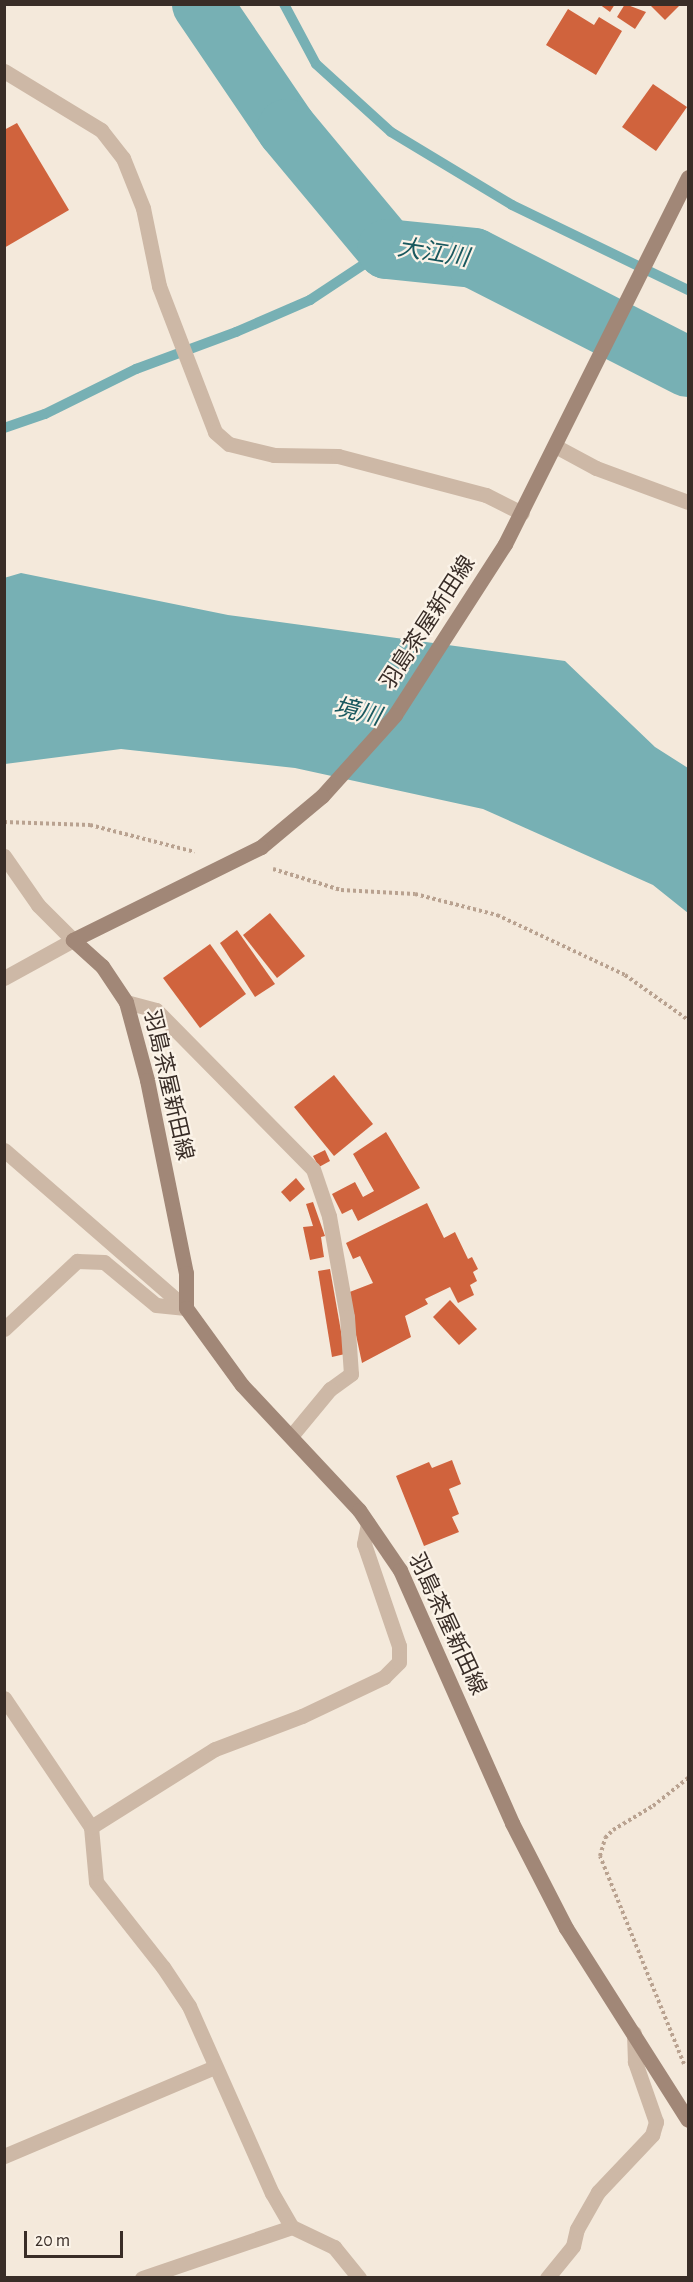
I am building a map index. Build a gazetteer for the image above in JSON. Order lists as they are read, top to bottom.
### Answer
{
  "streets": {
    "main road": ["羽島茶屋新田線"]
  },
  "water": ["大江川", "境川"],
  "scale_bar": "20 m"
}
